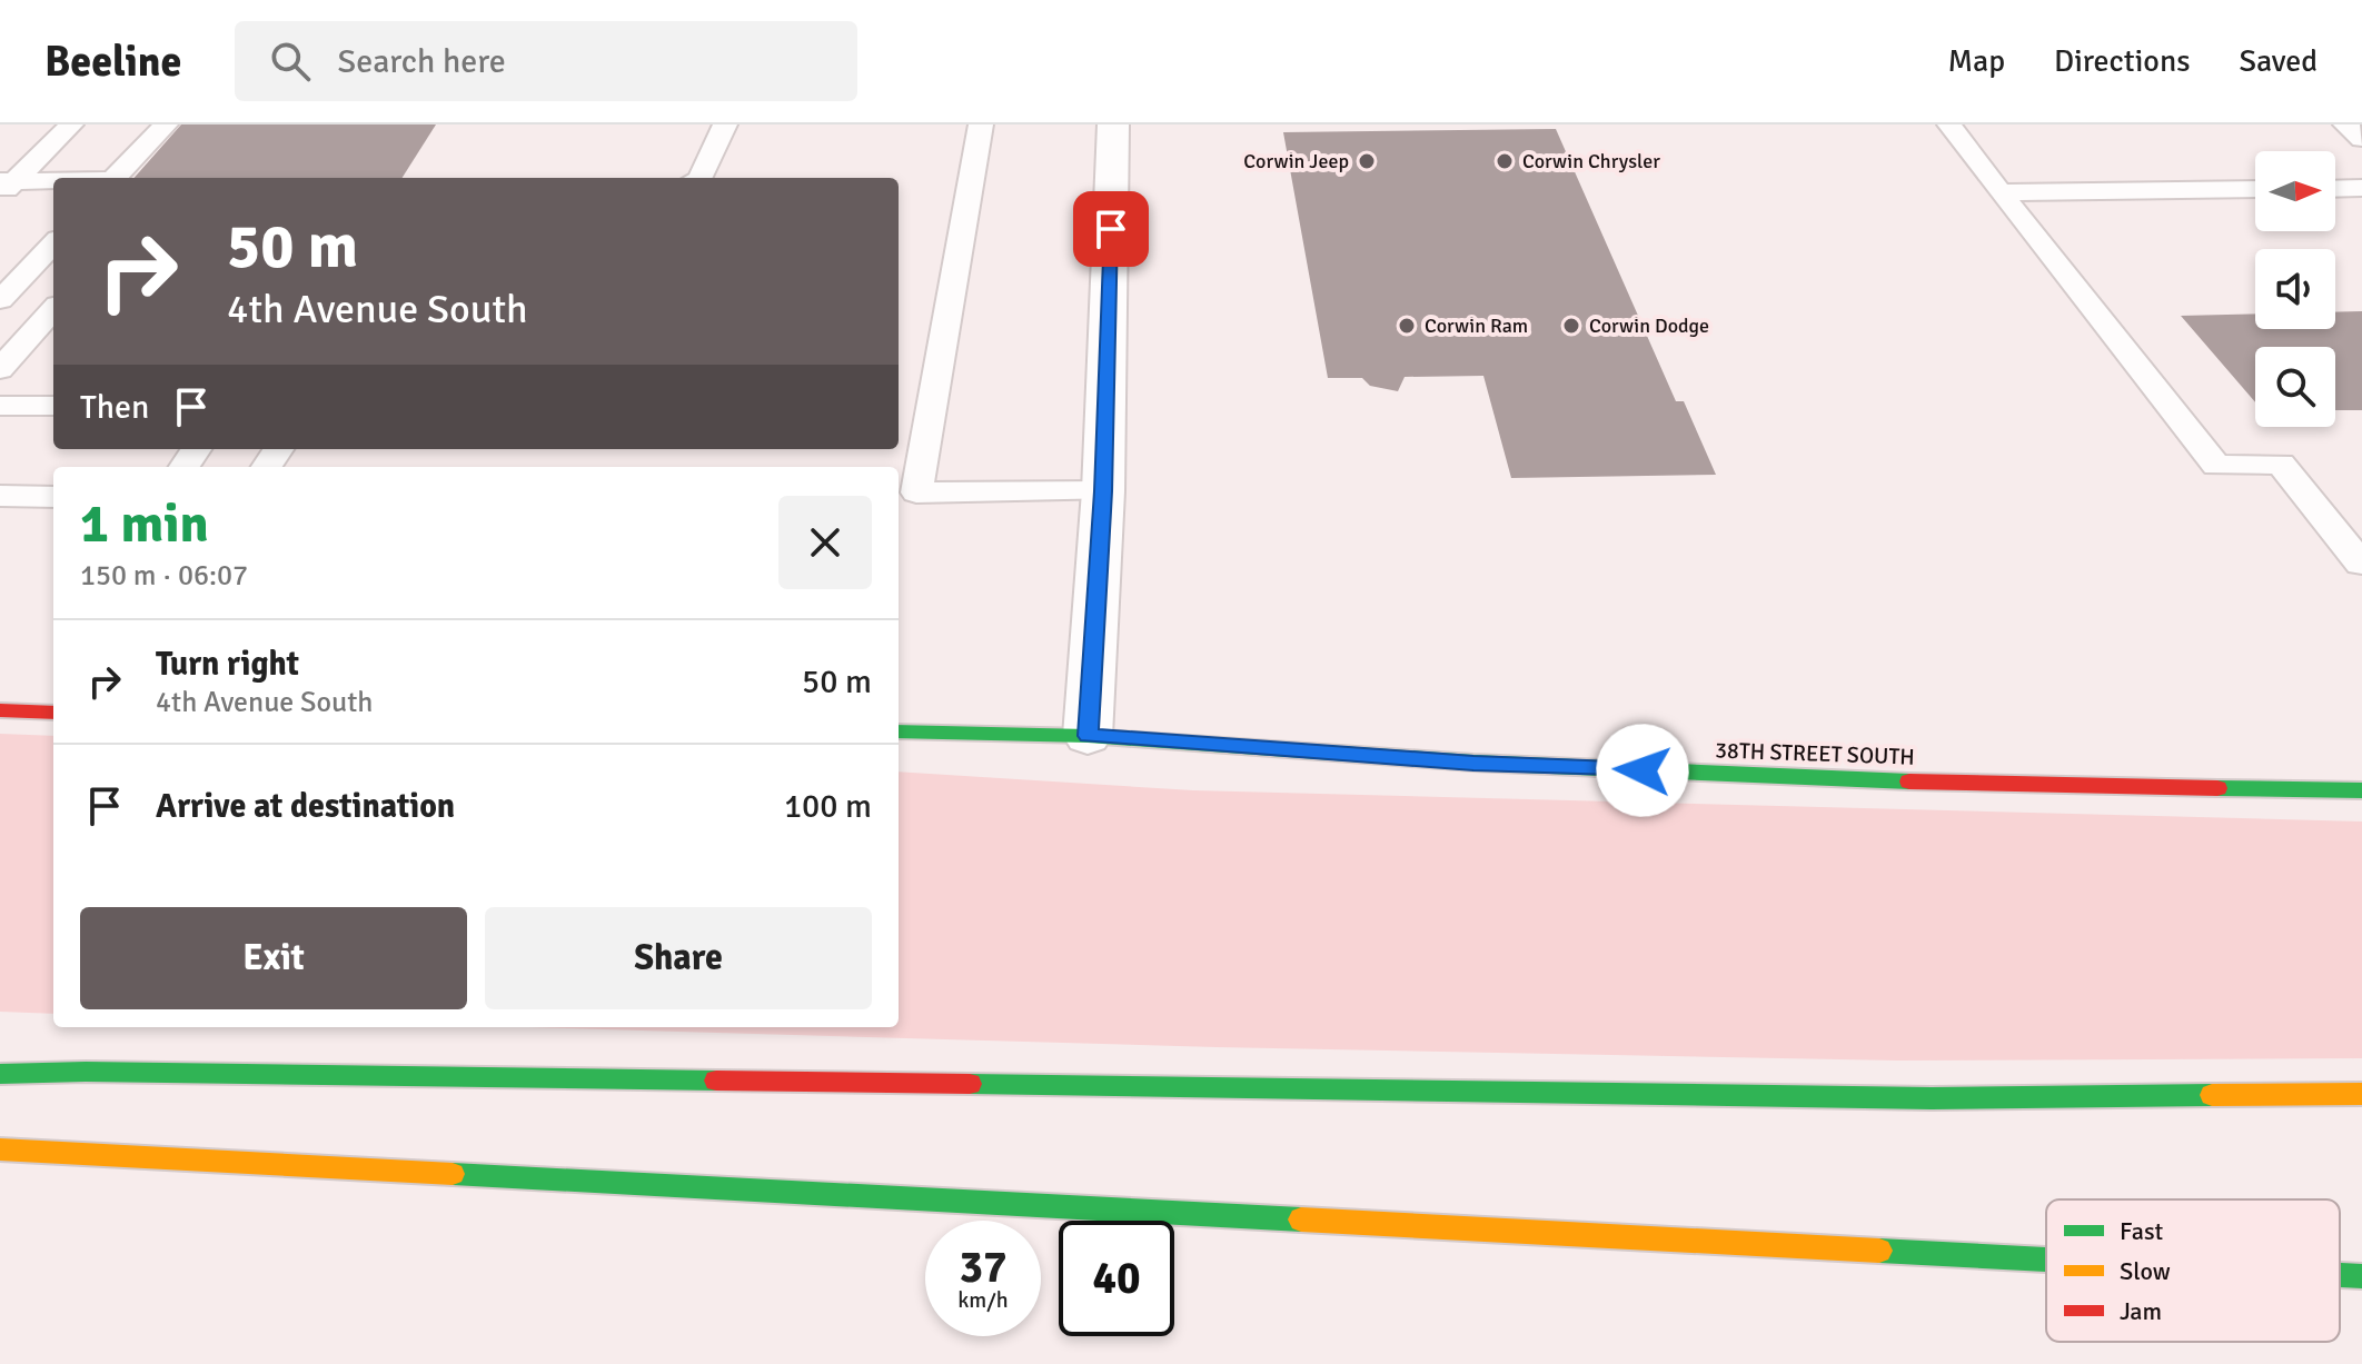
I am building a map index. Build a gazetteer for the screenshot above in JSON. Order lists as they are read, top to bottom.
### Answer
{
  "streets": {
    "main road": ["38TH STREET SOUTH"]
  },
  "places": [
    "Corwin Jeep",
    "Corwin Chrysler",
    "Corwin Ram",
    "Corwin Dodge"
  ],
  "legend": ["Fast", "Slow", "Jam"],
  "north": "right",
  "page": {
    "header": "Beeline",
    "search": "Search here",
    "nav": ["Map", "Directions", "Saved"],
    "turn": ["50 m", "4th Avenue South"],
    "then": "Then",
    "heading": ["1 min", "150 m · 06:07"],
    "list": [
      {
        "name": "Turn right",
        "note": "4th Avenue South",
        "value": "50 m"
      },
      {
        "name": "Arrive at destination",
        "value": "100 m"
      }
    ],
    "buttons": ["Exit", "Share"],
    "speed": "37 km/h",
    "limit": "40"
  }
}
